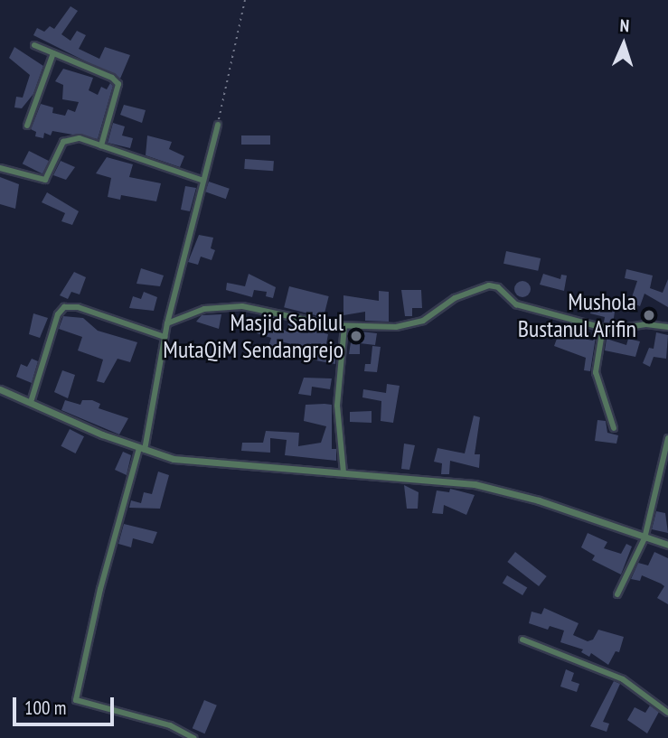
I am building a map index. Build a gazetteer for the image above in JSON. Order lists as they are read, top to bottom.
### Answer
{
  "places": ["Mushola Bustanul Arifin", "Masjid Sabilul MutaQiM Sendangrejo"],
  "scale_bar": "100 m",
  "north": "top"
}
